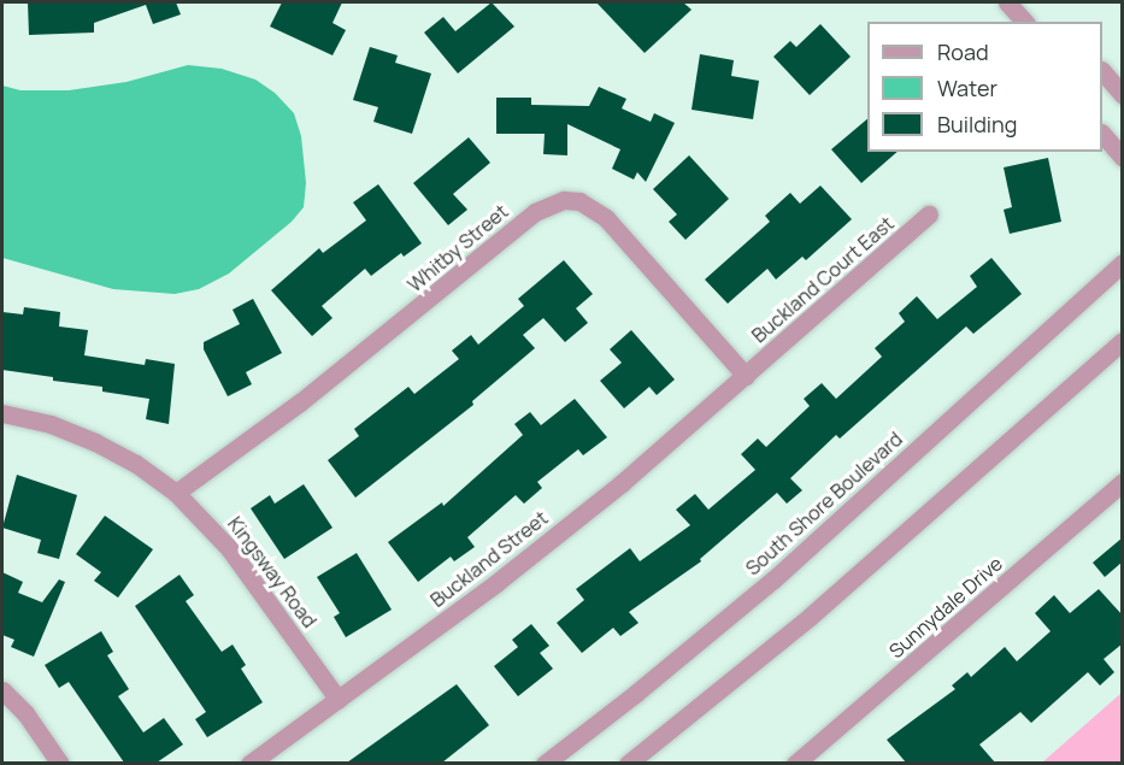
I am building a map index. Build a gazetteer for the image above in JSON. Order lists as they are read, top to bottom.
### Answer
{
  "streets": {
    "street": [
      "Whitby Street",
      "Buckland Court East",
      "South Shore Boulevard",
      "Buckland Street",
      "Kingsway Road",
      "Sunnydale Drive"
    ]
  },
  "crossings": [
    ["Whitby Street", "Buckland Court East"],
    ["Whitby Street", "Buckland Street"],
    ["Whitby Street", "Kingsway Road"],
    ["Buckland Court East", "Buckland Street"],
    ["Buckland Street", "Kingsway Road"]
  ],
  "legend": ["Road", "Water", "Building"]
}
